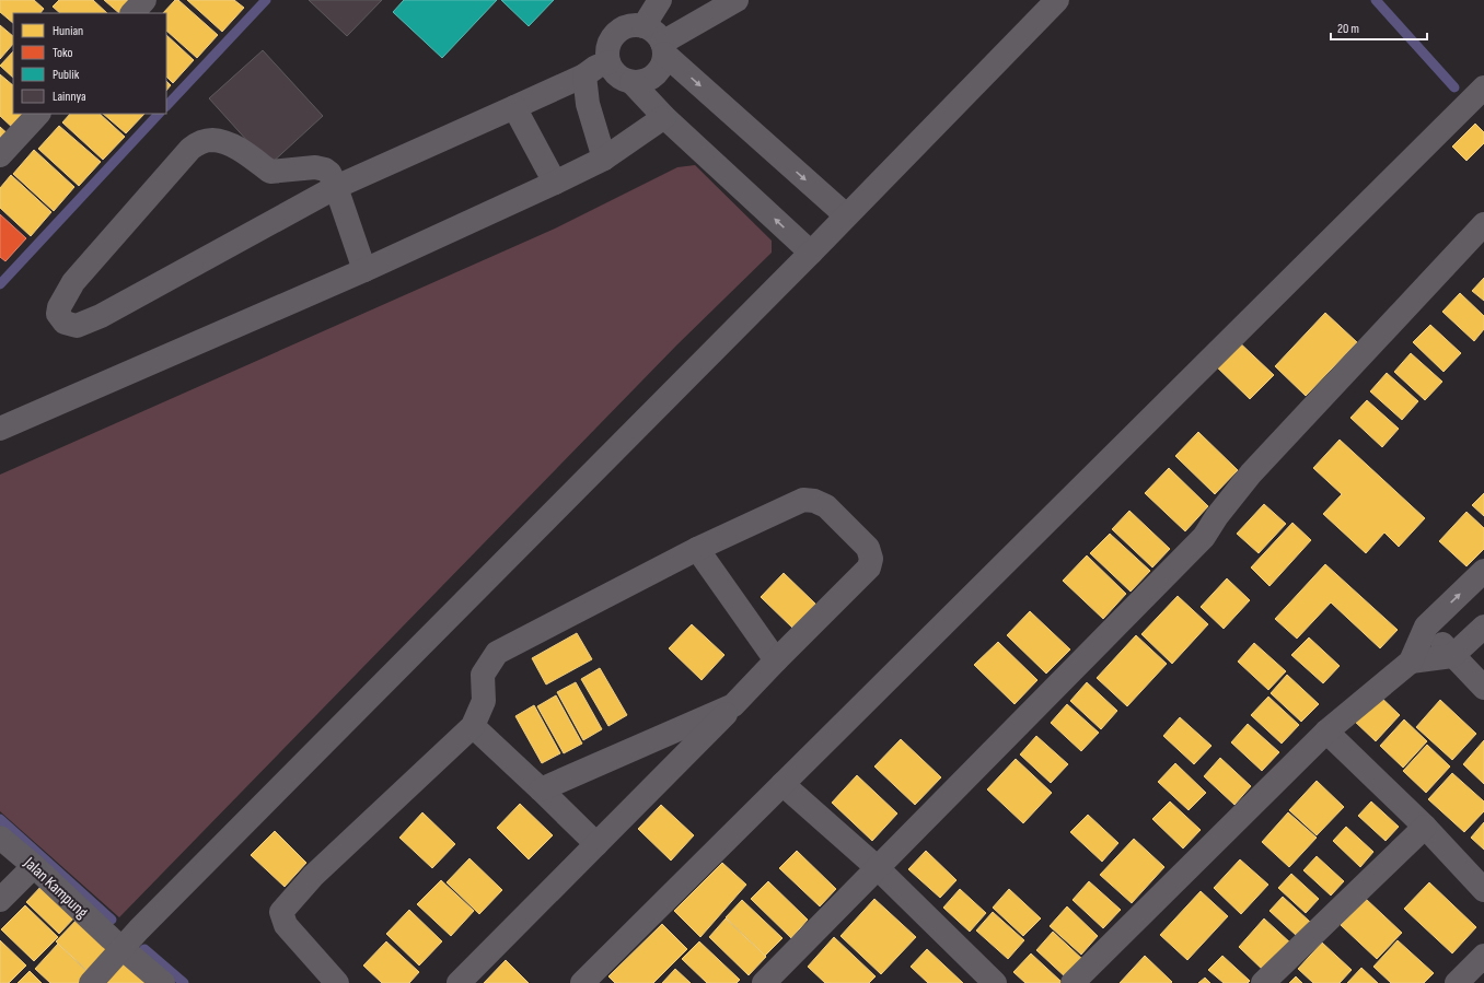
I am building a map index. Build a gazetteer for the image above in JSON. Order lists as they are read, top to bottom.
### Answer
{
  "streets": {
    "street": ["Jalan Kampung"]
  },
  "legend": [
    "Hunian",
    "Toko",
    "Publik",
    "Lainnya"
  ],
  "scale_bar": "20 m"
}
